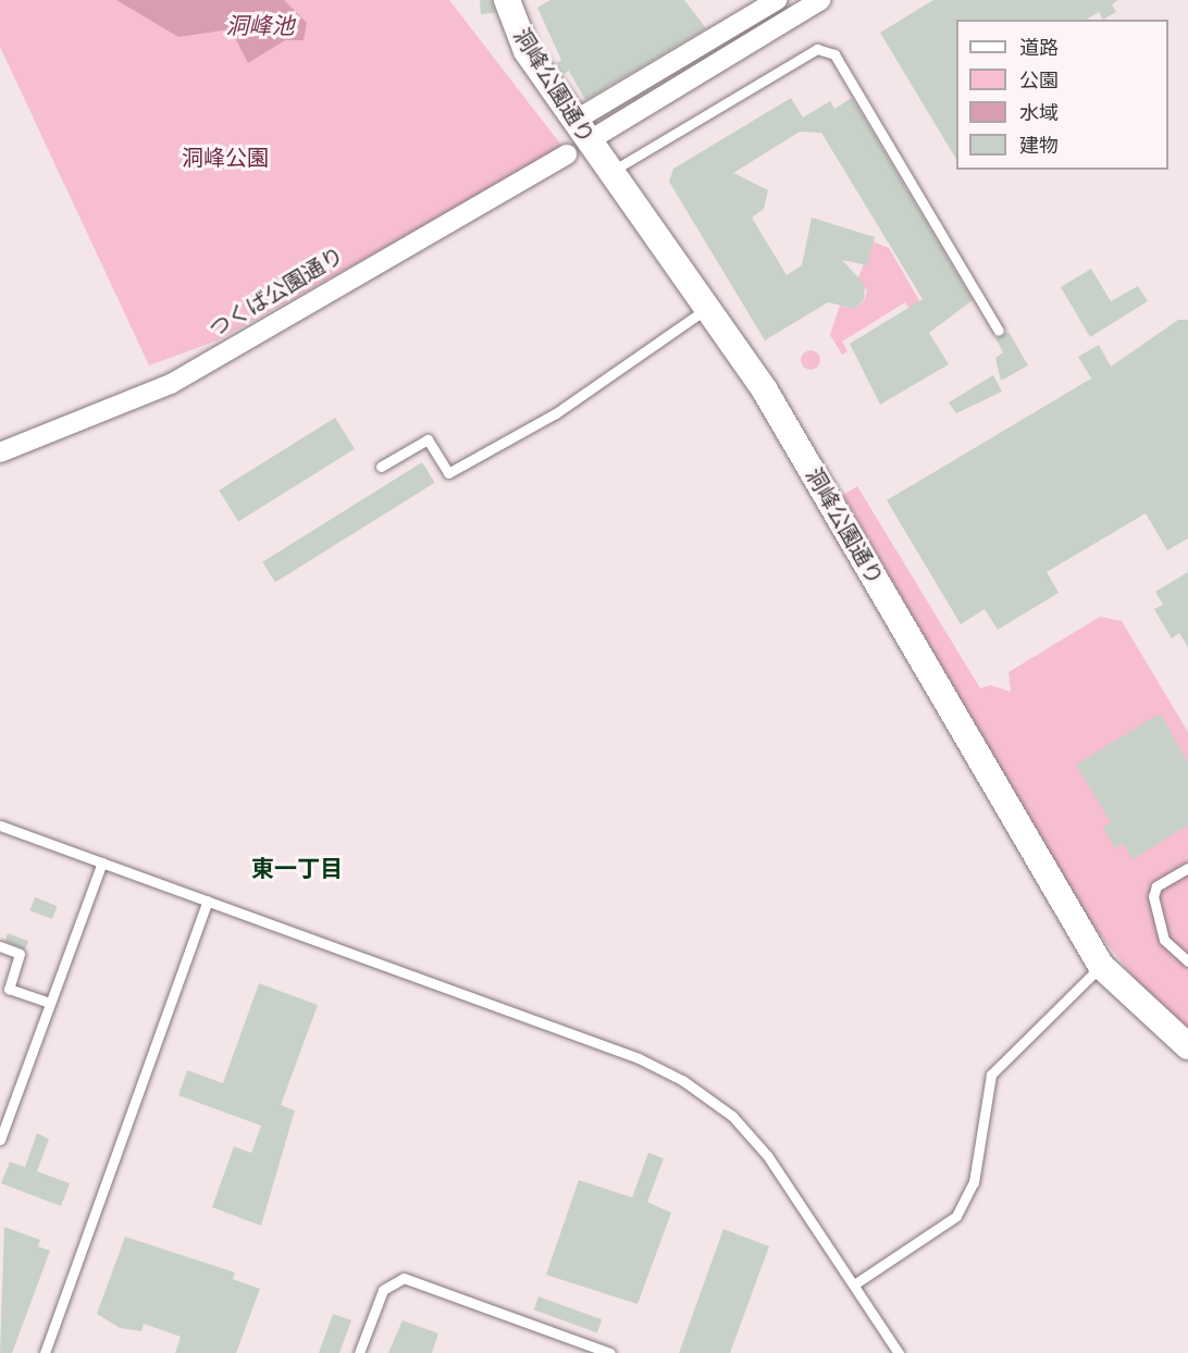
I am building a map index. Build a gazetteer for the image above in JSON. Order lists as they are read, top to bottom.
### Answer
{
  "streets": {
    "street": ["洞峰公園通り", "つくば公園通り"]
  },
  "districts": ["東一丁目"],
  "water": ["洞峰池"],
  "parks": ["洞峰公園"],
  "legend": [
    "道路",
    "公園",
    "水域",
    "建物"
  ]
}
